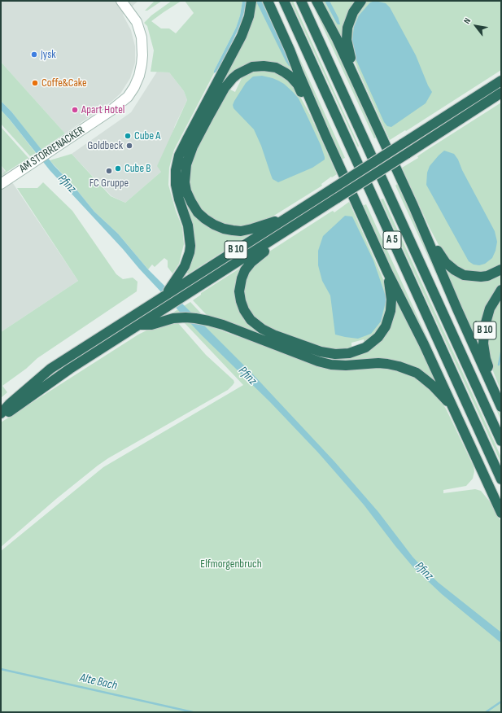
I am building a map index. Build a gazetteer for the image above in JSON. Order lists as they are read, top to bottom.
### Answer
{
  "streets": {
    "highway": ["A 5", "B 10"],
    "street": ["AM STORRENACKER"]
  },
  "water": ["Pfinz", "Alte Bach"],
  "parks": ["Elfmorgenbruch"],
  "places": [
    "Jysk",
    "Coffe&Cake",
    "Apart Hotel",
    "Cube A",
    "Goldbeck",
    "Cube B",
    "FC Gruppe"
  ],
  "north": "top left"
}
